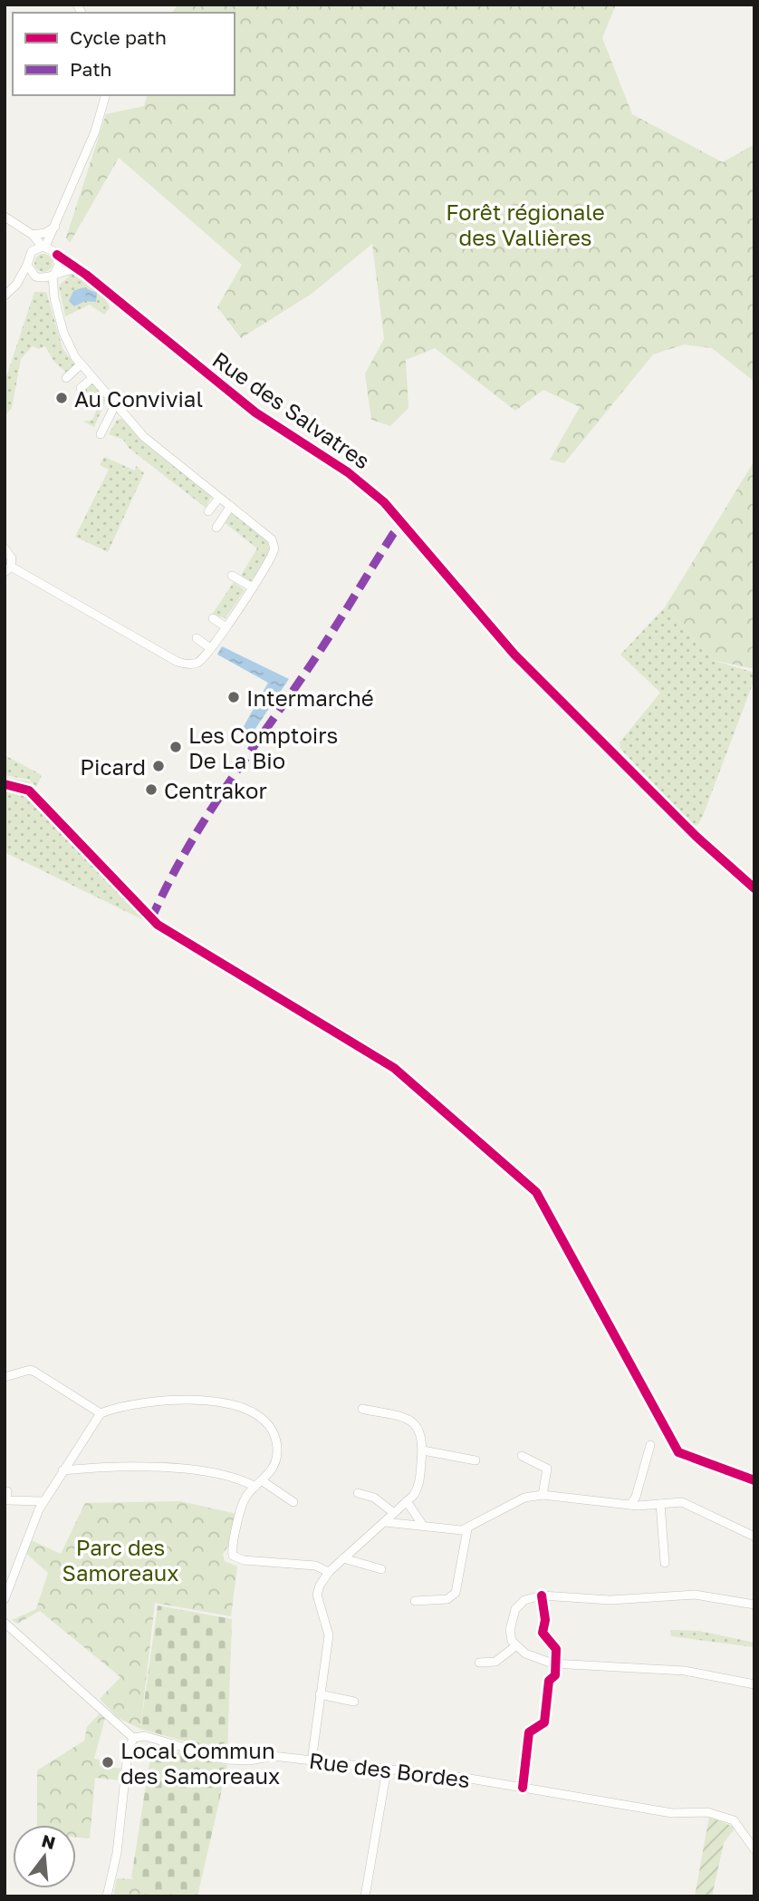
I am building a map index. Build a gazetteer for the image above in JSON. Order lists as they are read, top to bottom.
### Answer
{
  "streets": {
    "street": ["Rue des Salvatres", "Rue des Bordes"]
  },
  "parks": ["Forêt régionale des Vallières", "Parc des Samoreaux"],
  "places": [
    "Au Convivial",
    "Intermarché",
    "Les Comptoirs De La Bio",
    "Picard",
    "Centrakor",
    "Local Commun des Samoreaux"
  ],
  "legend": ["Cycle path", "Path"],
  "north": "top"
}
